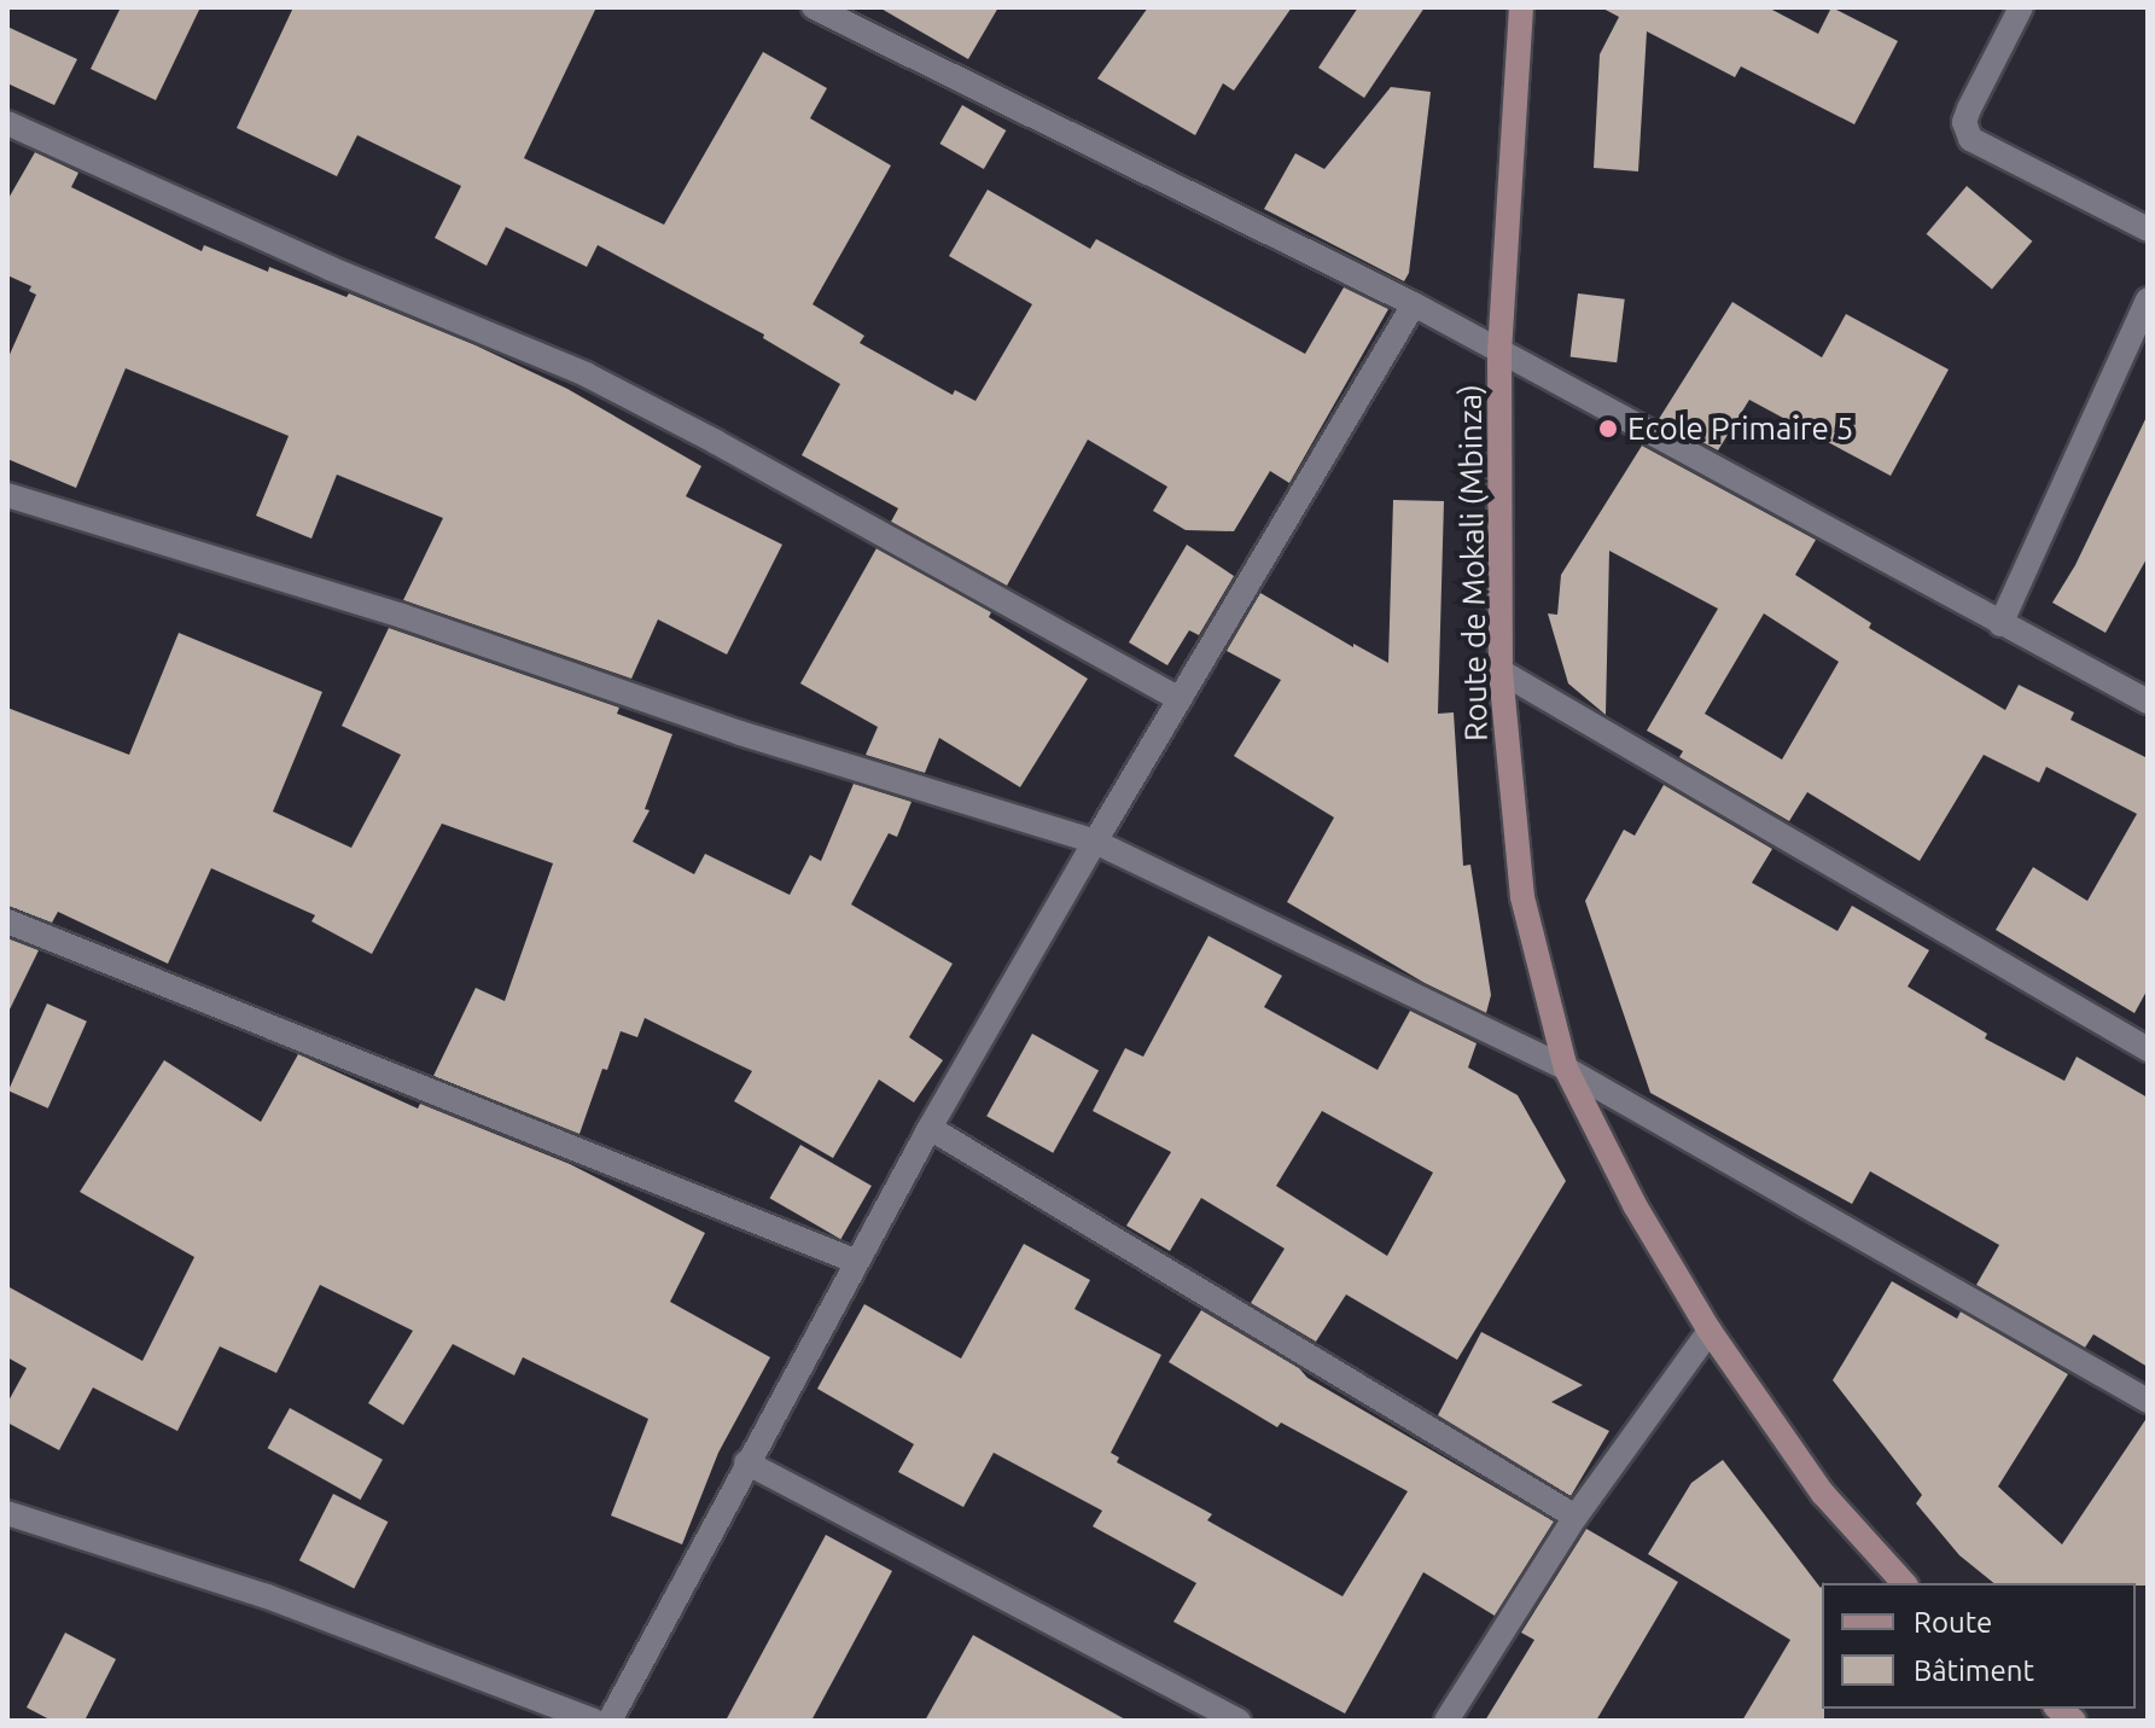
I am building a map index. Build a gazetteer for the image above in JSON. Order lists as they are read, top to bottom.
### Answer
{
  "streets": {
    "street": ["Route de Mokali (Mbinza)"]
  },
  "places": ["Ecole Primaire 5"],
  "legend": ["Route", "Bâtiment"]
}
